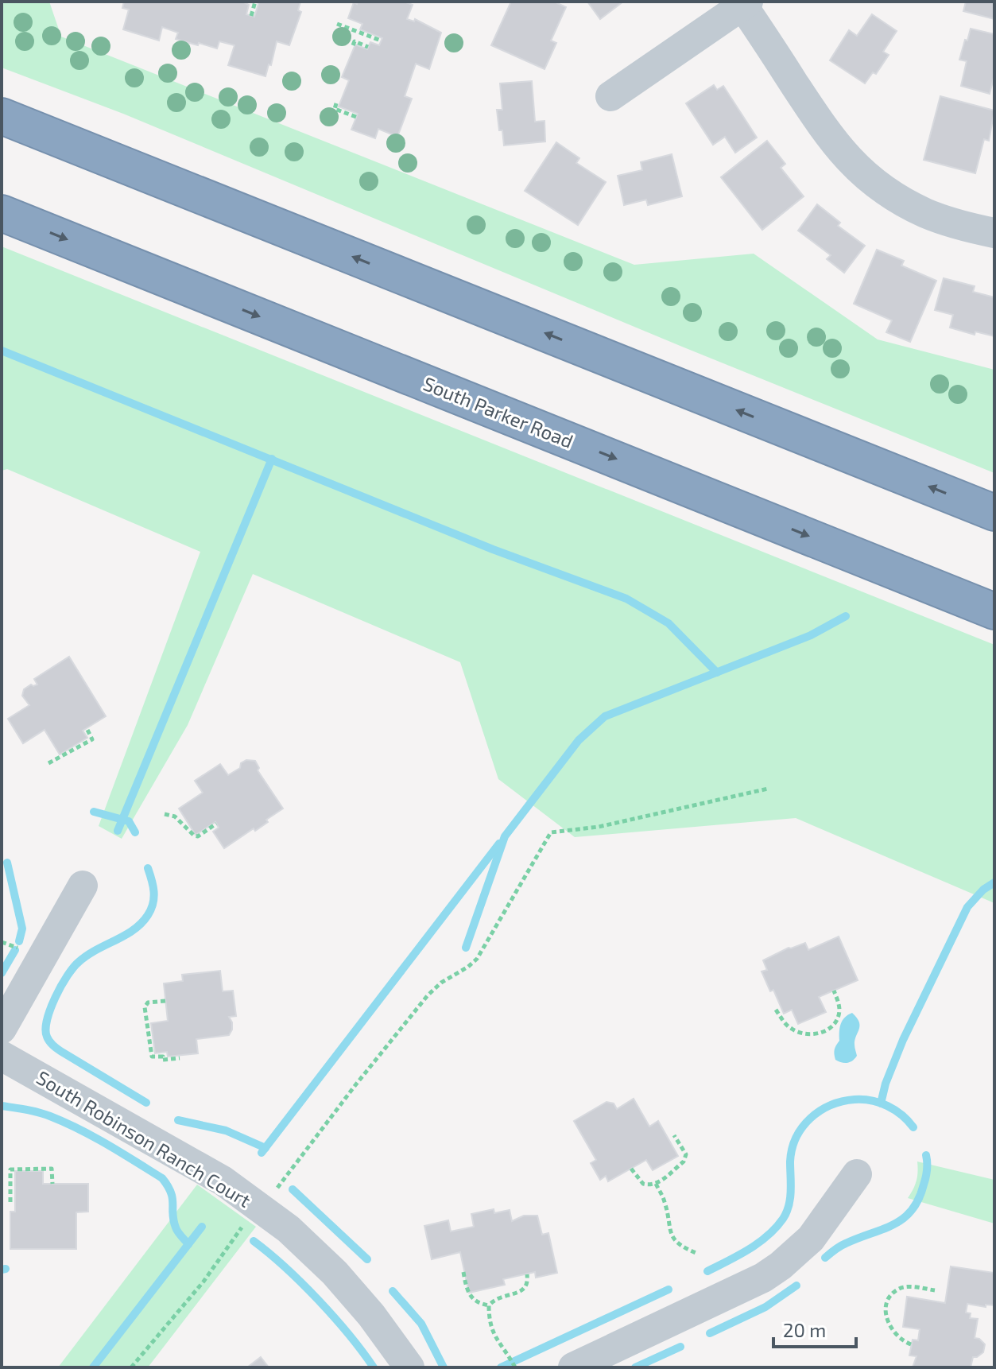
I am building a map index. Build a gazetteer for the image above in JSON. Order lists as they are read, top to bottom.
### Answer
{
  "streets": {
    "highway": ["South Parker Road"],
    "street": ["South Robinson Ranch Court"]
  },
  "scale_bar": "20 m"
}
